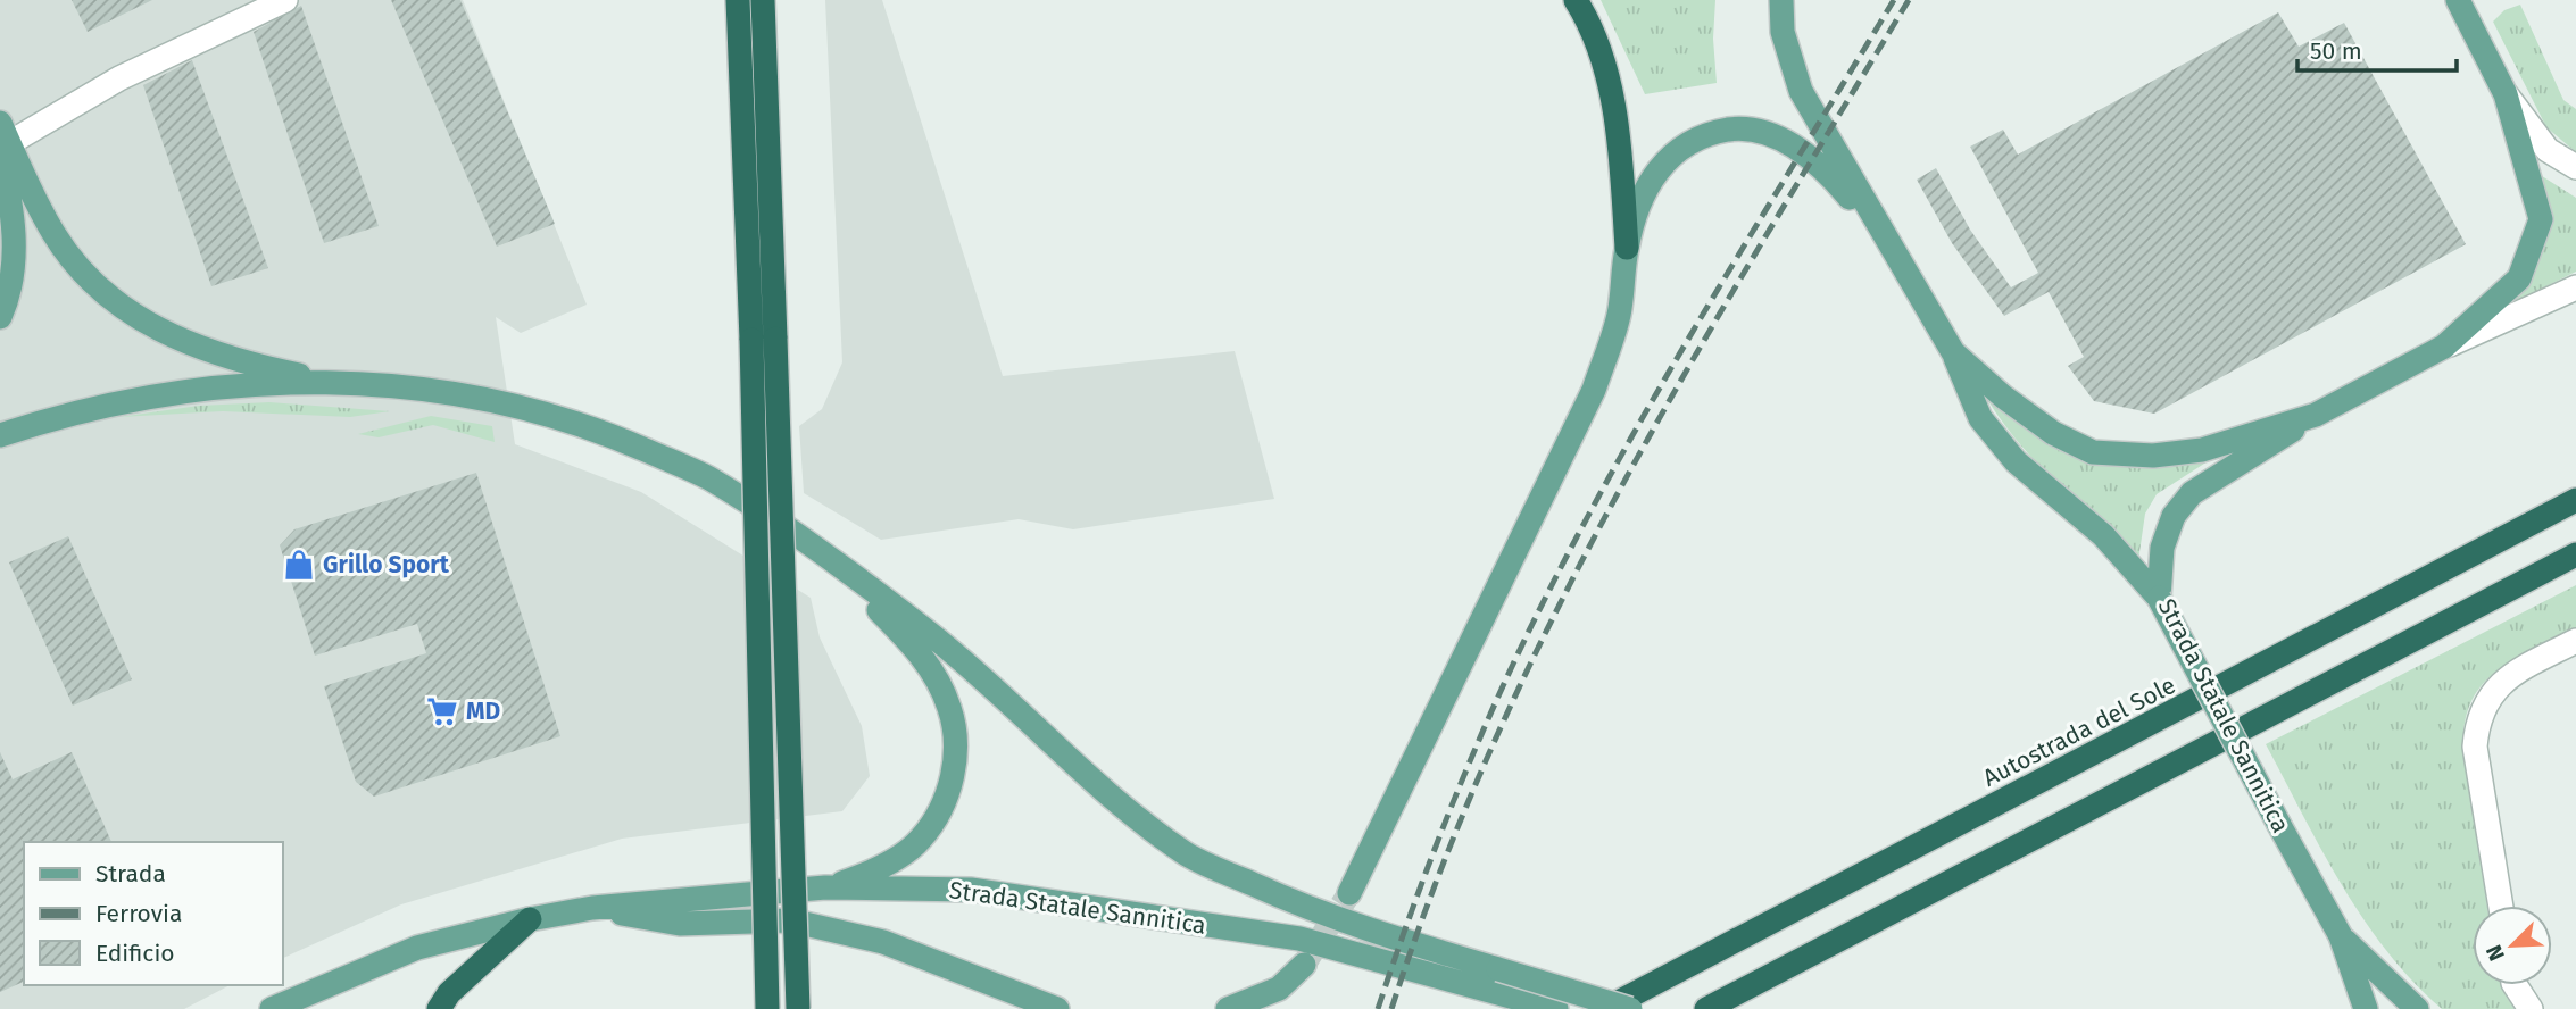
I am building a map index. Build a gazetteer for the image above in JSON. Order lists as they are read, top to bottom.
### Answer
{
  "streets": {
    "highway": ["Autostrada del Sole"],
    "main road": ["Strada Statale Sannitica"]
  },
  "places": {
    "shop": ["Grillo Sport"],
    "supermarket": ["MD"]
  },
  "legend": ["Strada", "Ferrovia", "Edificio"],
  "scale_bar": "50 m",
  "north": "bottom left"
}
